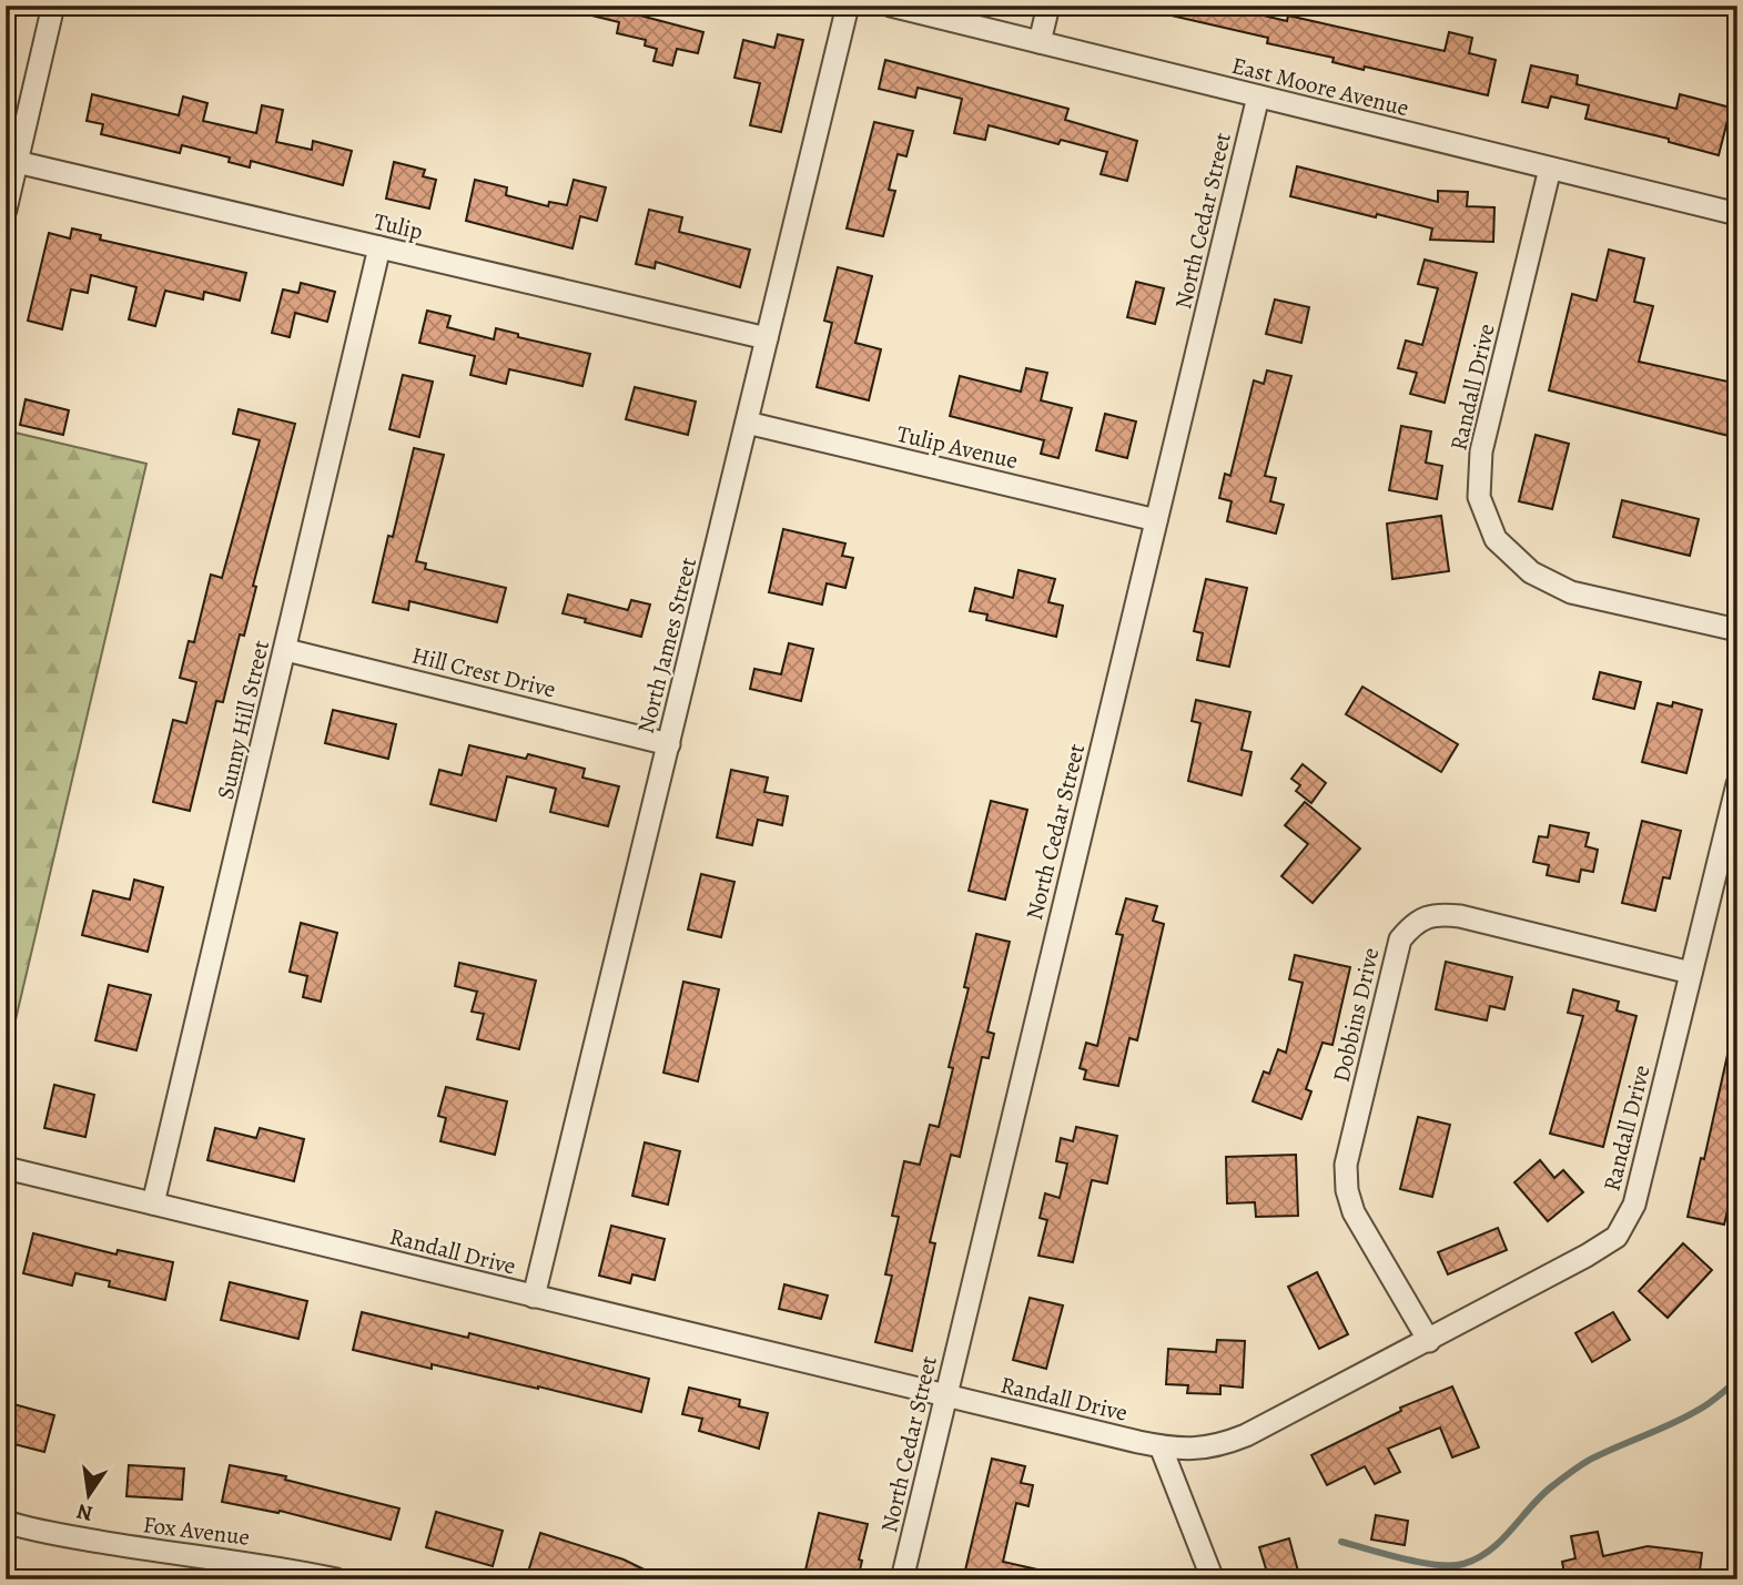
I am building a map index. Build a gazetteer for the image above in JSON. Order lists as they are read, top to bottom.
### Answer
{
  "streets": {
    "street": [
      "East Moore Avenue",
      "North Cedar Street",
      "Tulip",
      "Randall Drive",
      "Tulip Avenue",
      "North James Street",
      "Hill Crest Drive",
      "Sunny Hill Street",
      "Dobbins Drive",
      "Fox Avenue"
    ]
  },
  "crossings": [
    ["East Moore Avenue", "North Cedar Street"],
    ["East Moore Avenue", "Randall Drive"],
    ["North Cedar Street", "Randall Drive"],
    ["North Cedar Street", "Tulip Avenue"],
    ["Tulip", "North James Street"],
    ["Tulip", "Sunny Hill Street"],
    ["Randall Drive", "North James Street"],
    ["Randall Drive", "Sunny Hill Street"],
    ["Randall Drive", "Dobbins Drive"],
    ["Tulip Avenue", "North James Street"],
    ["North James Street", "Hill Crest Drive"],
    ["Hill Crest Drive", "Sunny Hill Street"]
  ],
  "north": "bottom"
}
